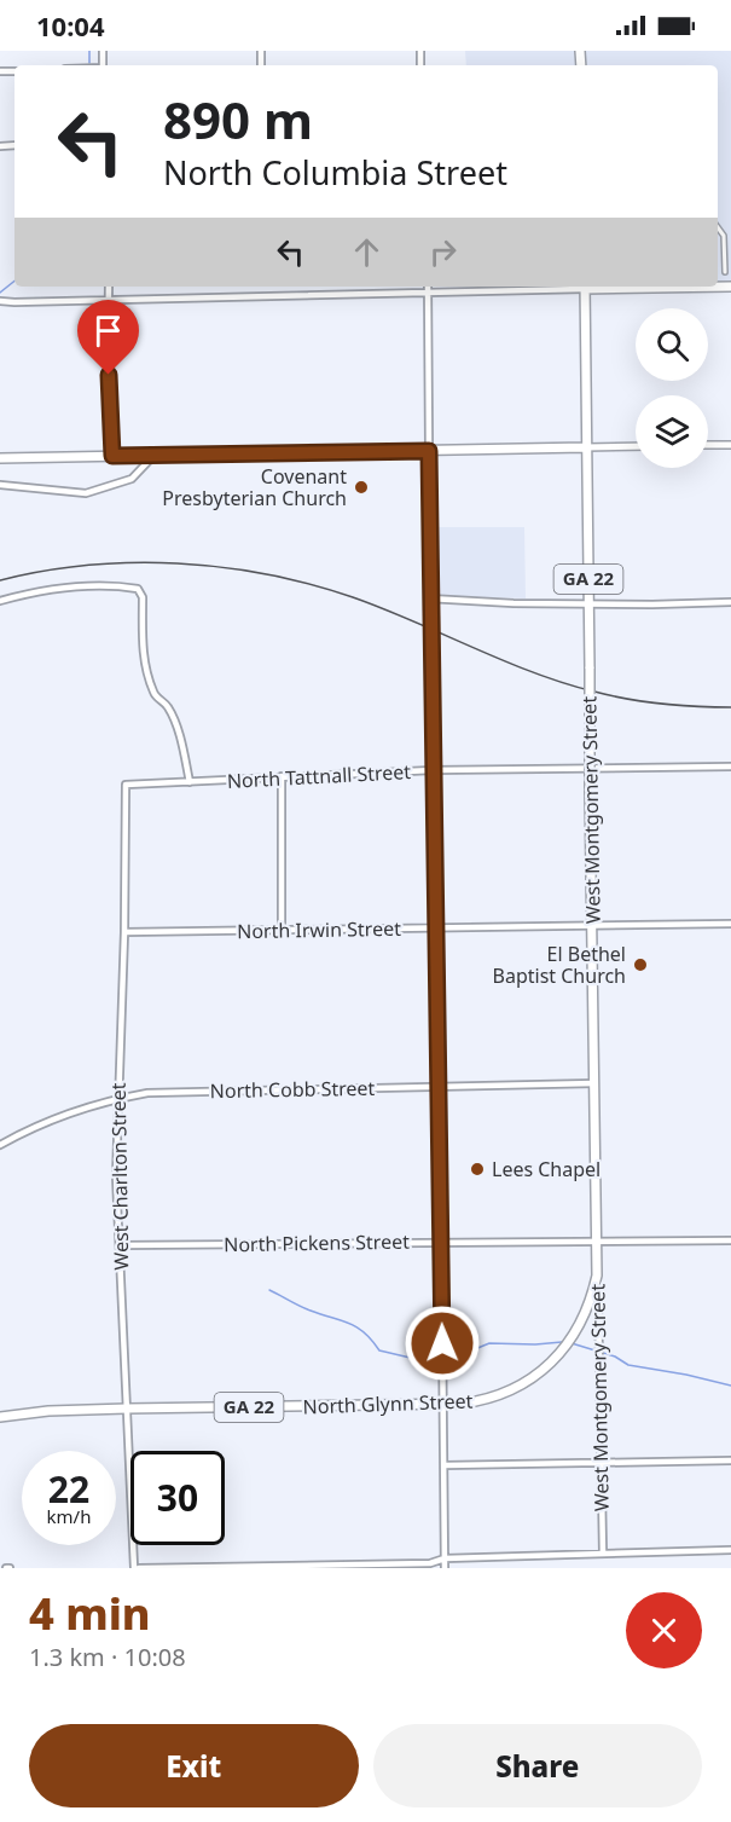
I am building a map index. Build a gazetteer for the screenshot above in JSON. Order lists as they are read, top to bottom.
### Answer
{
  "streets": {
    "main road": ["GA 22", "West Montgomery Street", "North Glynn Street"],
    "street": [
      "North Tattnall Street",
      "North Irwin Street",
      "North Cobb Street",
      "West Charlton Street",
      "North Pickens Street"
    ]
  },
  "crossings": [
    ["North Tattnall Street", "West Charlton Street"],
    ["West Montgomery Street", "North Irwin Street"],
    ["West Montgomery Street", "North Cobb Street"],
    ["West Montgomery Street", "North Pickens Street"],
    ["West Montgomery Street", "North Glynn Street"],
    ["North Irwin Street", "West Charlton Street"],
    ["North Cobb Street", "West Charlton Street"],
    ["West Charlton Street", "North Pickens Street"],
    ["West Charlton Street", "North Glynn Street"]
  ],
  "places": ["Covenant Presbyterian Church", "El Bethel Baptist Church", "Lees Chapel"],
  "page": {
    "status": "10:04",
    "turn": ["890 m", "North Columbia Street"],
    "speed": "22 km/h",
    "limit": "30",
    "heading": ["4 min", "1.3 km · 10:08"],
    "buttons": ["Exit", "Share"]
  }
}
